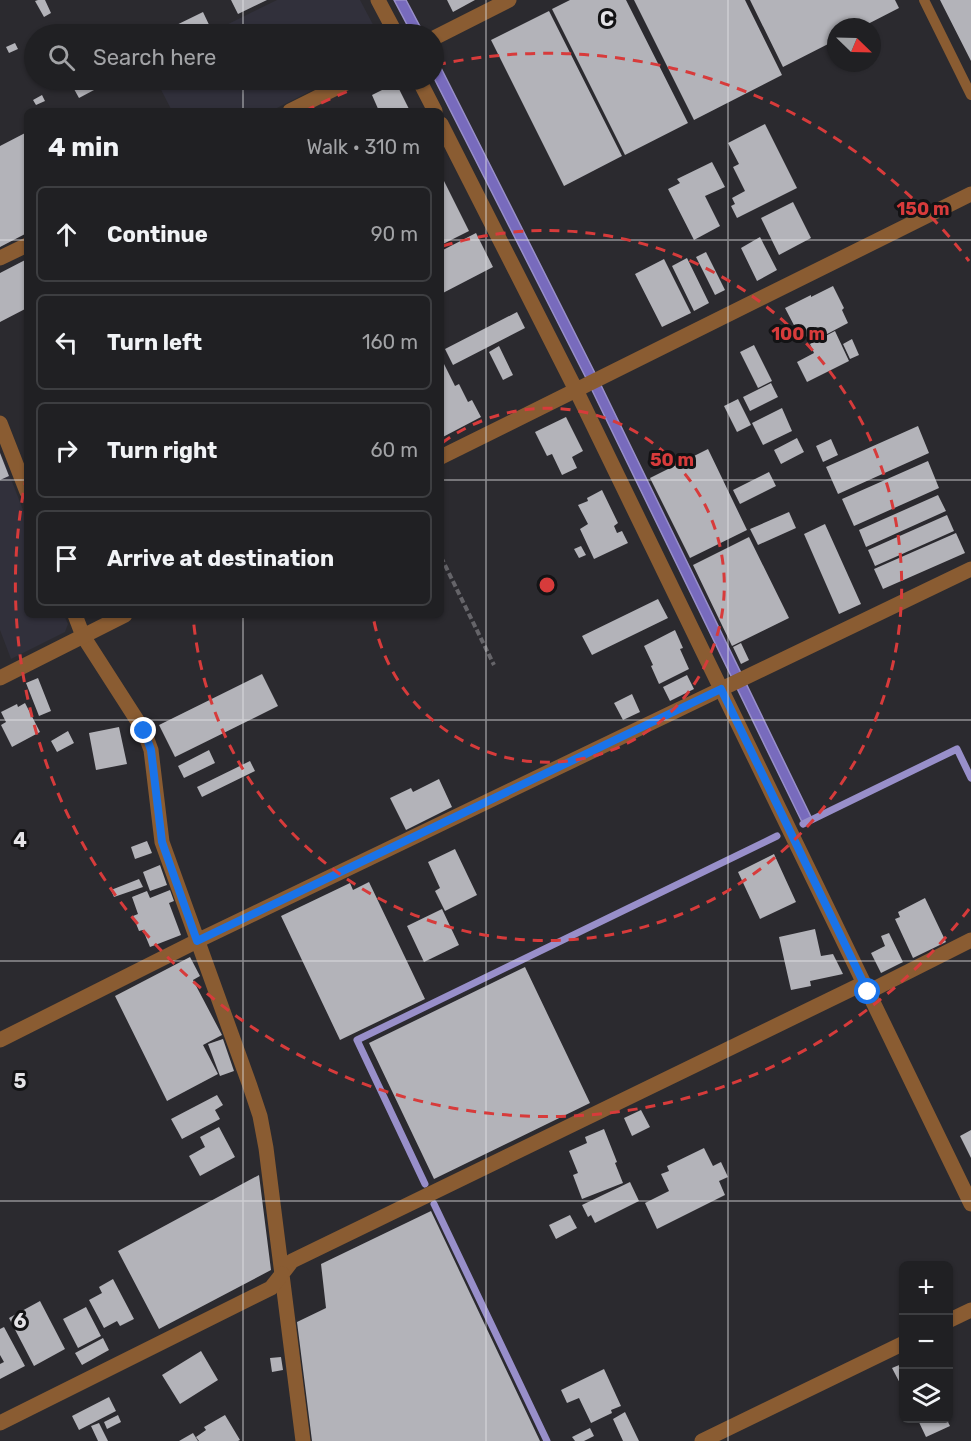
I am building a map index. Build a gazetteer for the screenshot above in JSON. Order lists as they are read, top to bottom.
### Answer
{
  "north": "bottom right",
  "page": {
    "search": "Search here",
    "heading": ["4 min", "Walk · 310 m"],
    "list": [
      ["Continue", "90 m"],
      ["Turn left", "160 m"],
      ["Turn right", "60 m"],
      "Arrive at destination"
    ],
    "map_buttons": ["+", "−"]
  },
  "grid": {
    "columns": ["C"],
    "rows": ["4", "5", "6"]
  },
  "rings": ["150 m", "100 m", "50 m"]
}
